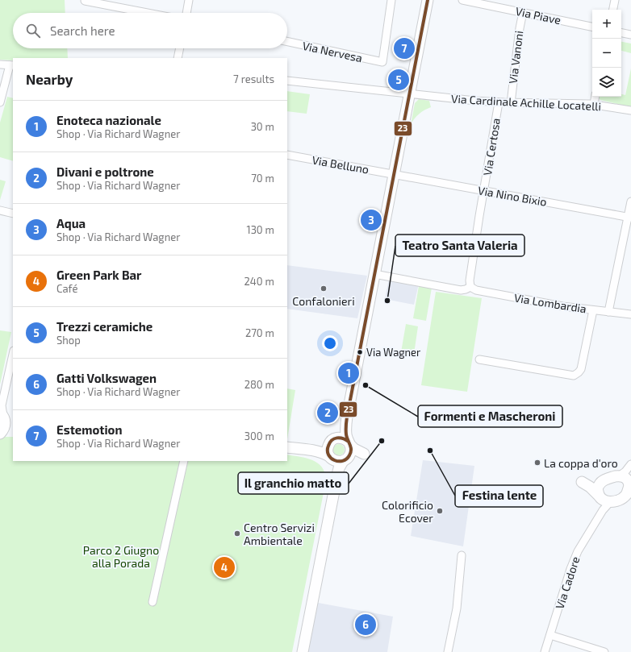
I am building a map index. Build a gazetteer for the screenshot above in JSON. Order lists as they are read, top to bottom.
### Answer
{
  "streets": {
    "street": [
      "Via Piave",
      "Via Nervesa",
      "Via Vanoni",
      "Via Cardinale Achille Locatelli",
      "Via Certosa",
      "Via Belluno",
      "Via Nino Bixio",
      "Via Lombardia",
      "Via Cadore"
    ]
  },
  "crossings": [
    ["Via Piave", "Via Vanoni"],
    ["Via Vanoni", "Via Cardinale Achille Locatelli"],
    ["Via Cardinale Achille Locatelli", "Via Certosa"],
    ["Via Certosa", "Via Nino Bixio"],
    ["Via Certosa", "Via Lombardia"],
    ["Via Belluno", "Via Nino Bixio"]
  ],
  "parks": ["Parco 2 Giugno alla Porada"],
  "places": [
    "Confalonieri",
    "Teatro Santa Valeria",
    "Via Wagner",
    "Formenti e Mascheroni",
    "Il granchio matto",
    "Festina lente",
    "La coppa d'oro",
    "Colorificio Ecover",
    "Centro Servizi Ambientale"
  ],
  "lines": ["transit line 23"],
  "page": {
    "map_buttons": ["+", "−"],
    "search": "Search here",
    "pins": [
      "7",
      "5",
      "3",
      "1",
      "2",
      "4",
      "6"
    ],
    "heading": ["Nearby", "7 results"],
    "list": [
      {
        "mark": "1",
        "name": "Enoteca nazionale",
        "note": "Shop · Via Richard Wagner",
        "value": "30 m"
      },
      {
        "mark": "2",
        "name": "Divani e poltrone",
        "note": "Shop · Via Richard Wagner",
        "value": "70 m"
      },
      {
        "mark": "3",
        "name": "Aqua",
        "note": "Shop · Via Richard Wagner",
        "value": "130 m"
      },
      {
        "mark": "4",
        "name": "Green Park Bar",
        "note": "Café",
        "value": "240 m"
      },
      {
        "mark": "5",
        "name": "Trezzi ceramiche",
        "note": "Shop",
        "value": "270 m"
      },
      {
        "mark": "6",
        "name": "Gatti Volkswagen",
        "note": "Shop · Via Richard Wagner",
        "value": "280 m"
      },
      {
        "mark": "7",
        "name": "Estemotion",
        "note": "Shop · Via Richard Wagner",
        "value": "300 m"
      }
    ]
  }
}
